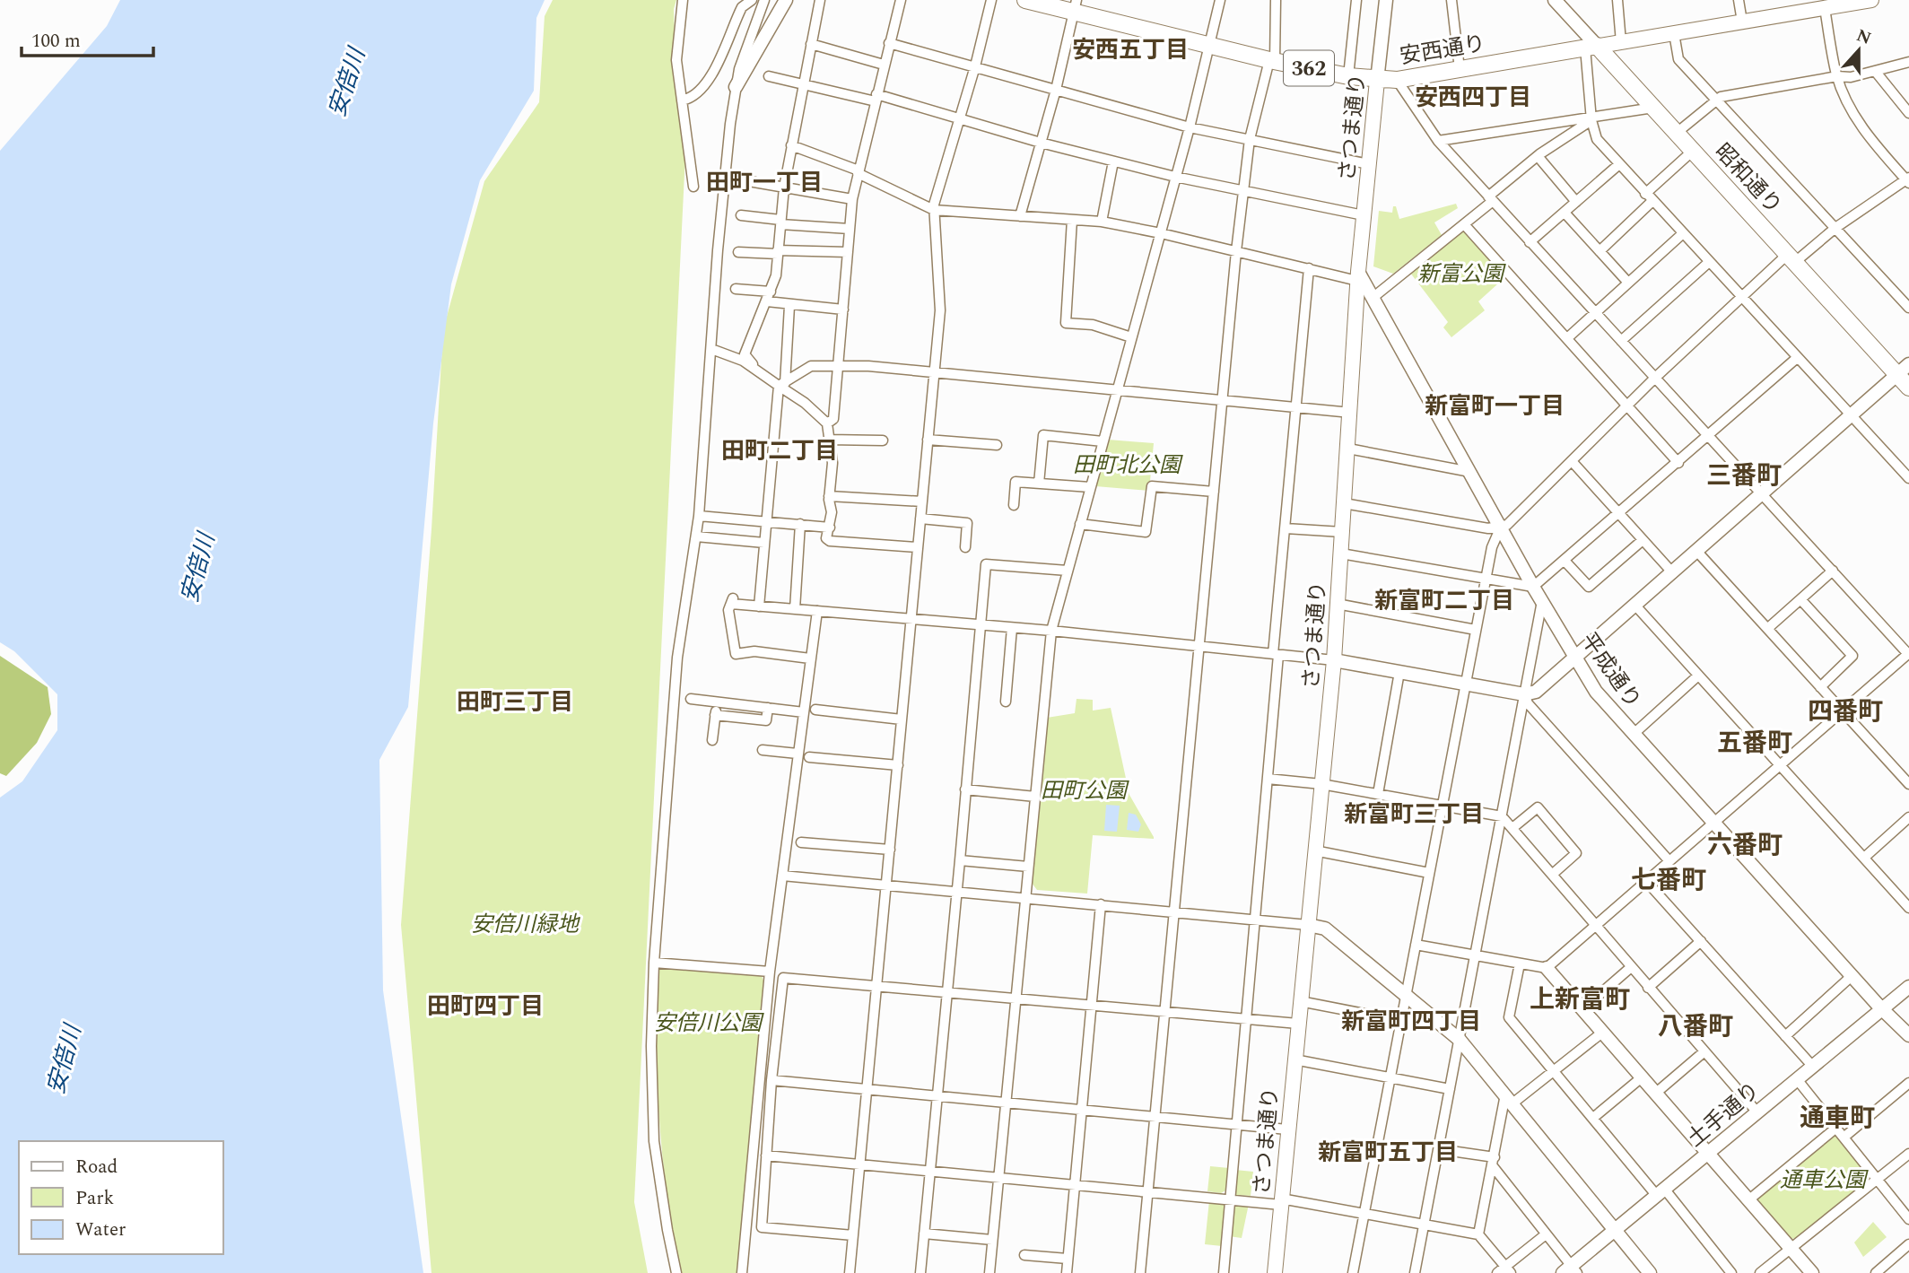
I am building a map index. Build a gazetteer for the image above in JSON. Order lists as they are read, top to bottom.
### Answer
{
  "streets": {
    "highway": ["安西通り", "362", "昭和通り"],
    "main road": ["さつま通り"],
    "street": ["平成通り", "土手通り"]
  },
  "crossings": [
    ["安西通り", "さつま通り"],
    ["さつま通り", "平成通り"],
    ["平成通り", "土手通り"]
  ],
  "districts": [
    "安西五丁目",
    "安西四丁目",
    "田町一丁目",
    "新富町一丁目",
    "田町二丁目",
    "三番町",
    "新富町二丁目",
    "田町三丁目",
    "四番町",
    "五番町",
    "新富町三丁目",
    "六番町",
    "七番町",
    "上新富町",
    "田町四丁目",
    "新富町四丁目",
    "八番町",
    "通車町",
    "新富町五丁目"
  ],
  "water": ["安倍川"],
  "parks": [
    "新富公園",
    "田町北公園",
    "田町公園",
    "安倍川緑地",
    "安倍川公園",
    "通車公園"
  ],
  "legend": ["Road", "Park", "Water"],
  "scale_bar": "100 m",
  "north": "top"
}
